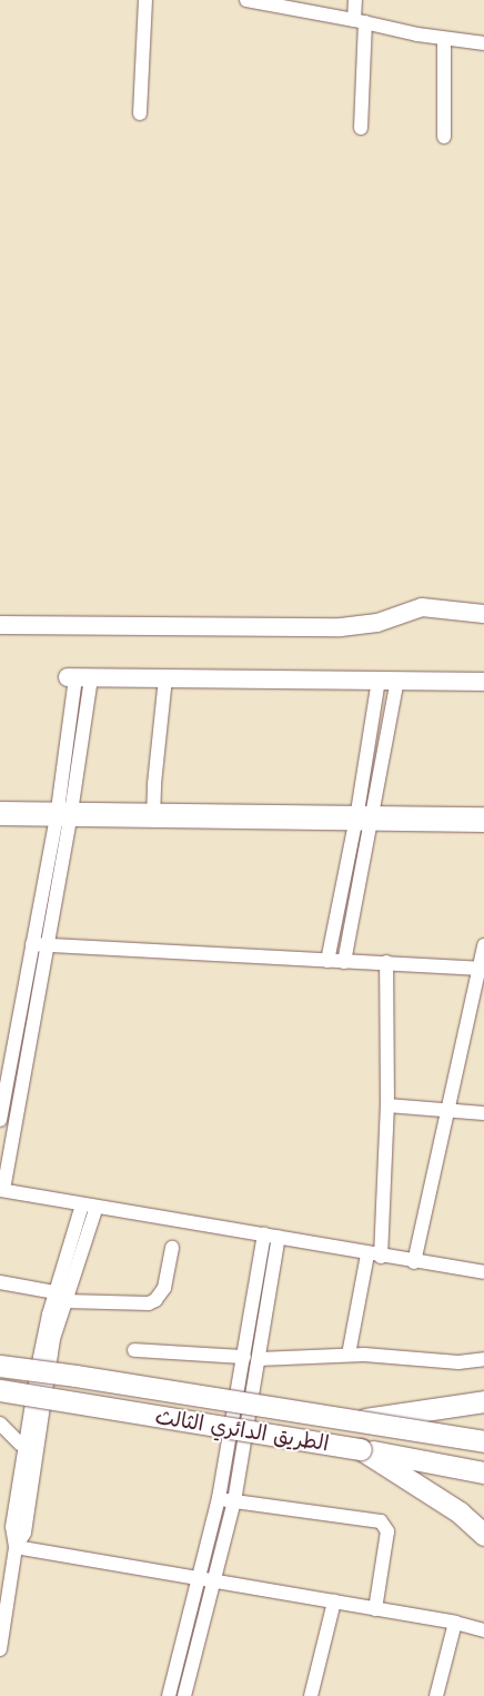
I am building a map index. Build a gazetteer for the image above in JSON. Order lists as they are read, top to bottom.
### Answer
{
  "streets": {
    "highway": ["الطريق الدائري الثالث"]
  }
}
